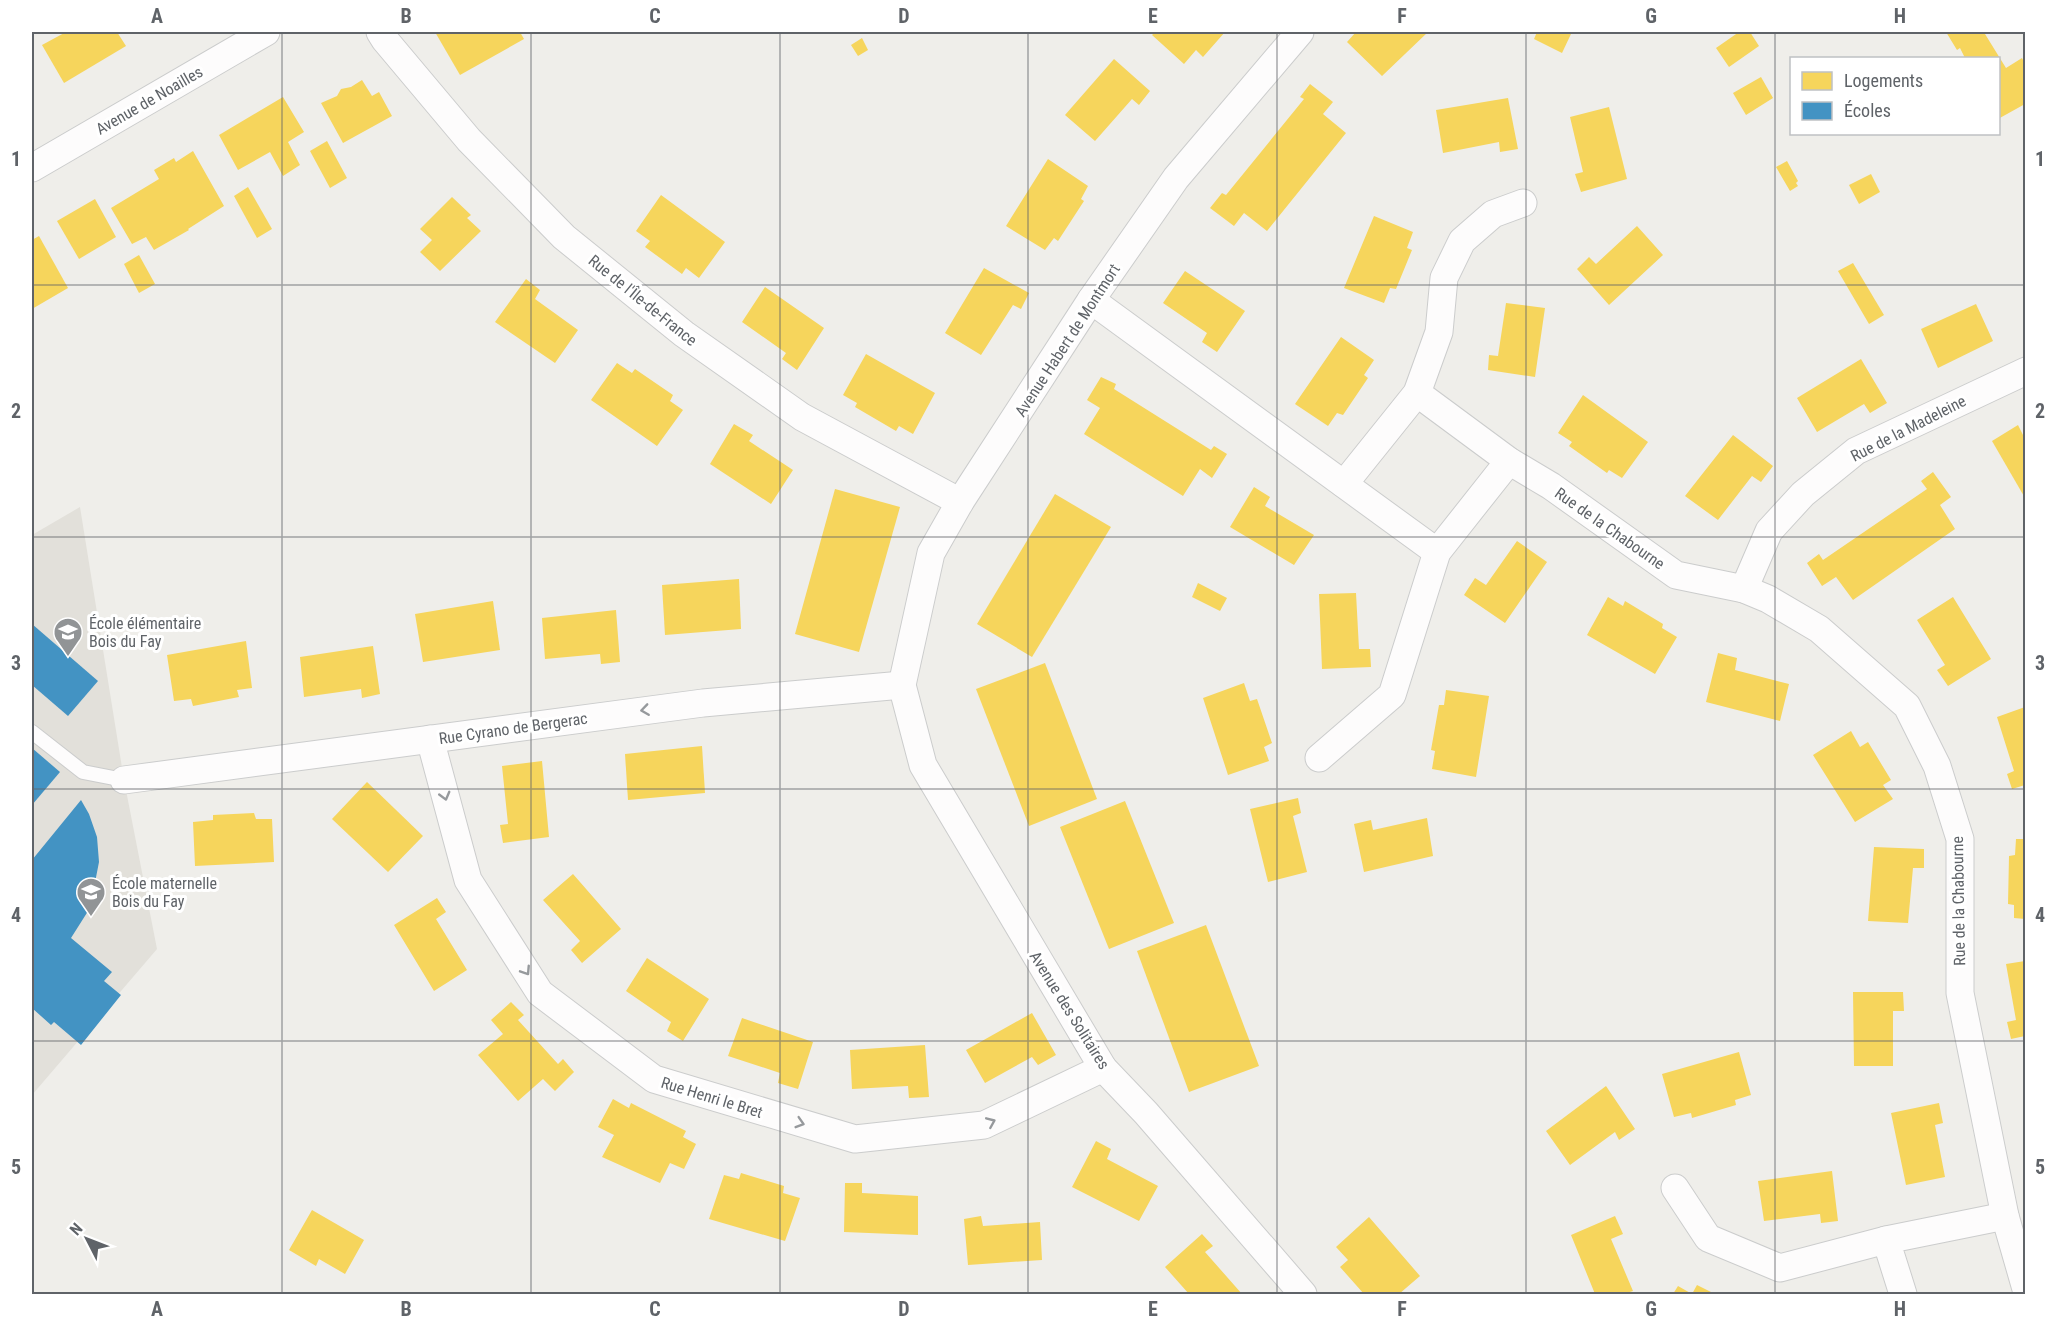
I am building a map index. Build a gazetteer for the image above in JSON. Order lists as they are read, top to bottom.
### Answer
{
  "streets": {
    "street": [
      "Avenue de Noailles",
      "Rue de l'Île-de-France",
      "Avenue Habert de Montmort",
      "Rue de la Madeleine",
      "Rue de la Chabourne",
      "Rue Cyrano de Bergerac",
      "Avenue des Solitaires",
      "Rue Henri le Bret"
    ]
  },
  "crossings": [
    ["Rue de l'Île-de-France", "Avenue Habert de Montmort"],
    ["Avenue Habert de Montmort", "Rue Cyrano de Bergerac"],
    ["Avenue Habert de Montmort", "Avenue des Solitaires"],
    ["Rue de la Madeleine", "Rue de la Chabourne"],
    ["Rue Cyrano de Bergerac", "Avenue des Solitaires"],
    ["Rue Cyrano de Bergerac", "Rue Henri le Bret"],
    ["Avenue des Solitaires", "Rue Henri le Bret"]
  ],
  "one_way": ["Rue Cyrano de Bergerac", "Rue Henri le Bret"],
  "places": {
    "school or university": ["École élémentaire Bois du Fay", "École maternelle Bois du Fay"]
  },
  "legend": ["Logements", "Écoles"],
  "north": "top left",
  "grid": {
    "columns": [
      "A",
      "B",
      "C",
      "D",
      "E",
      "F",
      "G",
      "H"
    ],
    "rows": [
      "1",
      "2",
      "3",
      "4",
      "5"
    ]
  }
}
